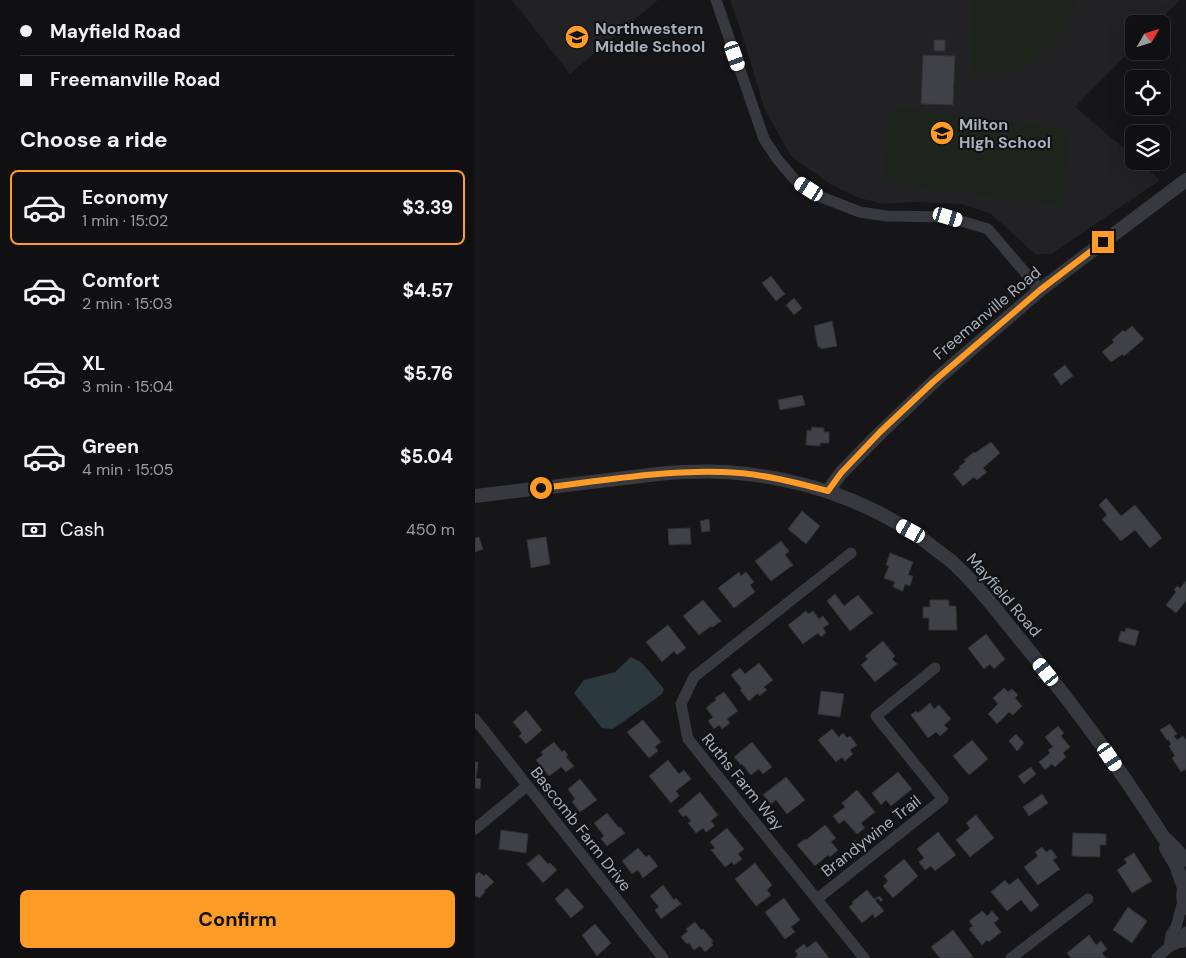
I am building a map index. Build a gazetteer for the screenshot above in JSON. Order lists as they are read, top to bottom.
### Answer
{
  "streets": {
    "street": [
      "Freemanville Road",
      "Mayfield Road",
      "Ruths Farm Way",
      "Bascomb Farm Drive",
      "Brandywine Trail"
    ]
  },
  "crossings": [
    ["Freemanville Road", "Mayfield Road"],
    ["Ruths Farm Way", "Brandywine Trail"]
  ],
  "places": {
    "school or university": ["Northwestern Middle School", "Milton HIgh School"]
  },
  "north": "top right",
  "page": {
    "banner": ["Mayfield Road", "Freemanville Road"],
    "heading": "Choose a ride",
    "list": [
      {
        "name": "Economy",
        "note": "1 min · 15:02",
        "value": "$3.39"
      },
      {
        "name": "Comfort",
        "note": "2 min · 15:03",
        "value": "$4.57"
      },
      {
        "name": "XL",
        "note": "3 min · 15:04",
        "value": "$5.76"
      },
      {
        "name": "Green",
        "note": "4 min · 15:05",
        "value": "$5.04"
      }
    ],
    "pay": ["Cash", "450 m"],
    "buttons": "Confirm"
  }
}
